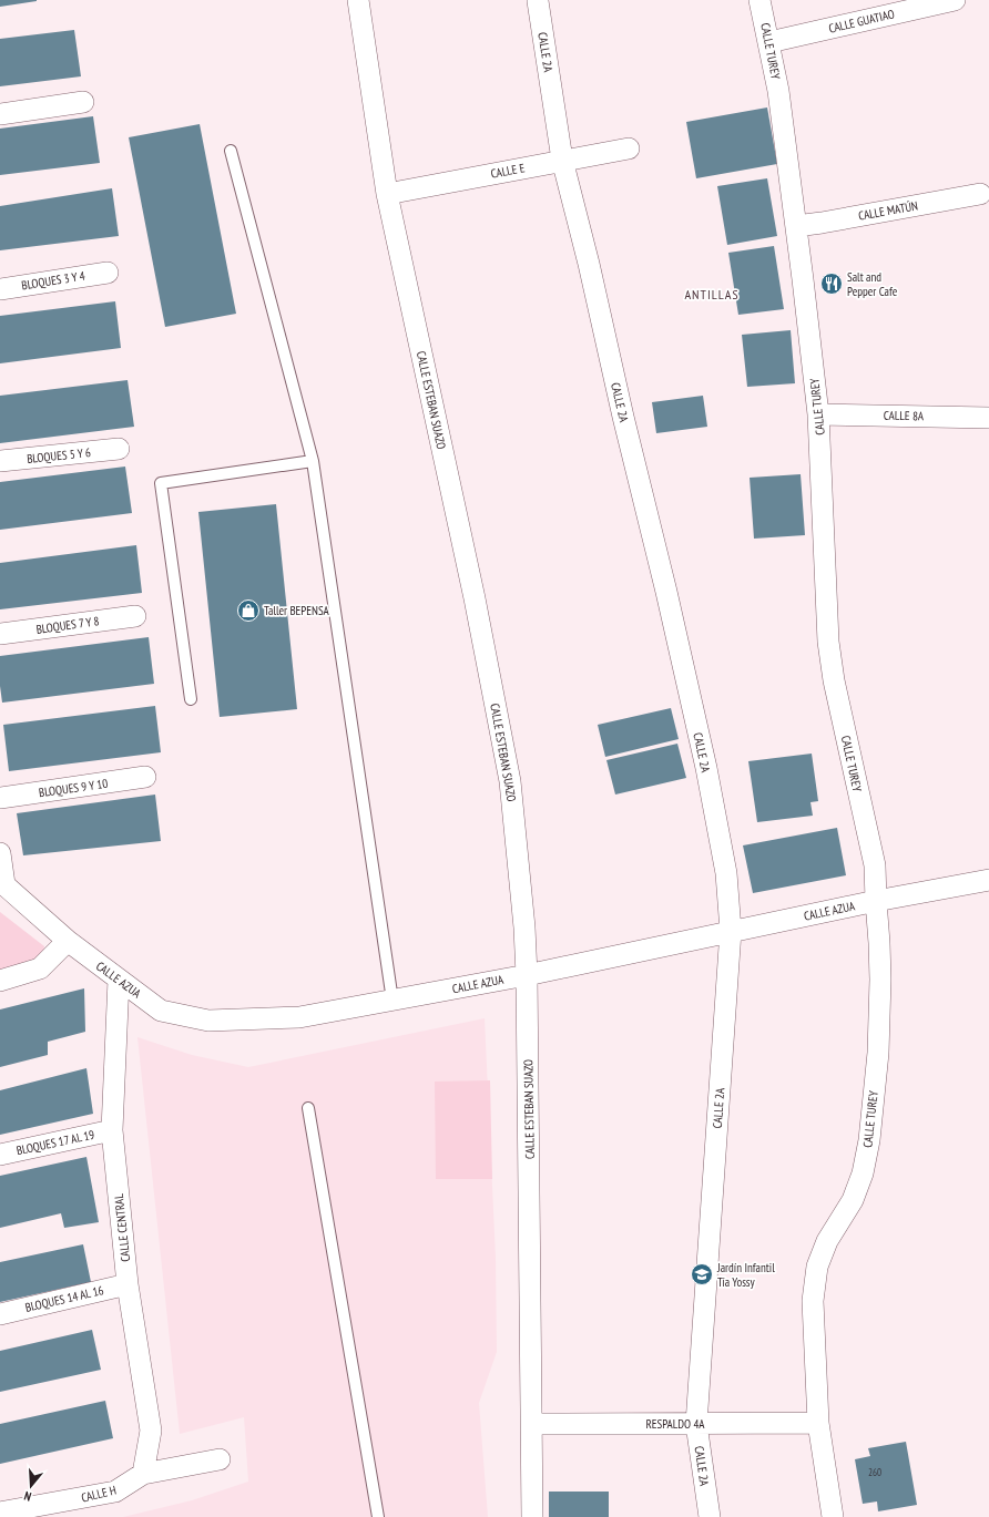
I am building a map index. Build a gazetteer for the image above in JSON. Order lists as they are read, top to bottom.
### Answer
{
  "streets": {
    "street": [
      "CALLE GUATIAO",
      "CALLE TUREY",
      "CALLE 2A",
      "CALLE E",
      "CALLE MATÚN",
      "BLOQUES 3 Y 4",
      "CALLE ESTEBAN SUAZO",
      "CALLE 8A",
      "BLOQUES 5 Y 6",
      "BLOQUES 7 Y 8",
      "BLOQUES 9 Y 10",
      "CALLE AZUA",
      "BLOQUES 17 AL 19",
      "CALLE CENTRAL",
      "BLOQUES 14 AL 16",
      "RESPALDO 4A",
      "CALLE H"
    ]
  },
  "crossings": [
    ["CALLE GUATIAO", "CALLE TUREY"],
    ["CALLE TUREY", "CALLE MATÚN"],
    ["CALLE TUREY", "CALLE 8A"],
    ["CALLE TUREY", "CALLE AZUA"],
    ["CALLE TUREY", "RESPALDO 4A"],
    ["CALLE 2A", "CALLE E"],
    ["CALLE 2A", "CALLE AZUA"],
    ["CALLE 2A", "RESPALDO 4A"],
    ["CALLE E", "CALLE ESTEBAN SUAZO"],
    ["CALLE ESTEBAN SUAZO", "CALLE AZUA"],
    ["CALLE ESTEBAN SUAZO", "RESPALDO 4A"],
    ["CALLE AZUA", "CALLE CENTRAL"],
    ["BLOQUES 17 AL 19", "CALLE CENTRAL"],
    ["CALLE CENTRAL", "BLOQUES 14 AL 16"],
    ["CALLE CENTRAL", "CALLE H"]
  ],
  "districts": ["ANTILLAS"],
  "places": {
    "restaurant": ["Salt and Pepper Cafe"],
    "shop": ["Taller BEPENSA"],
    "school or university": ["Jardín Infantil Tía Yossy"]
  },
  "house_numbers": ["260"],
  "north": "bottom"
}
